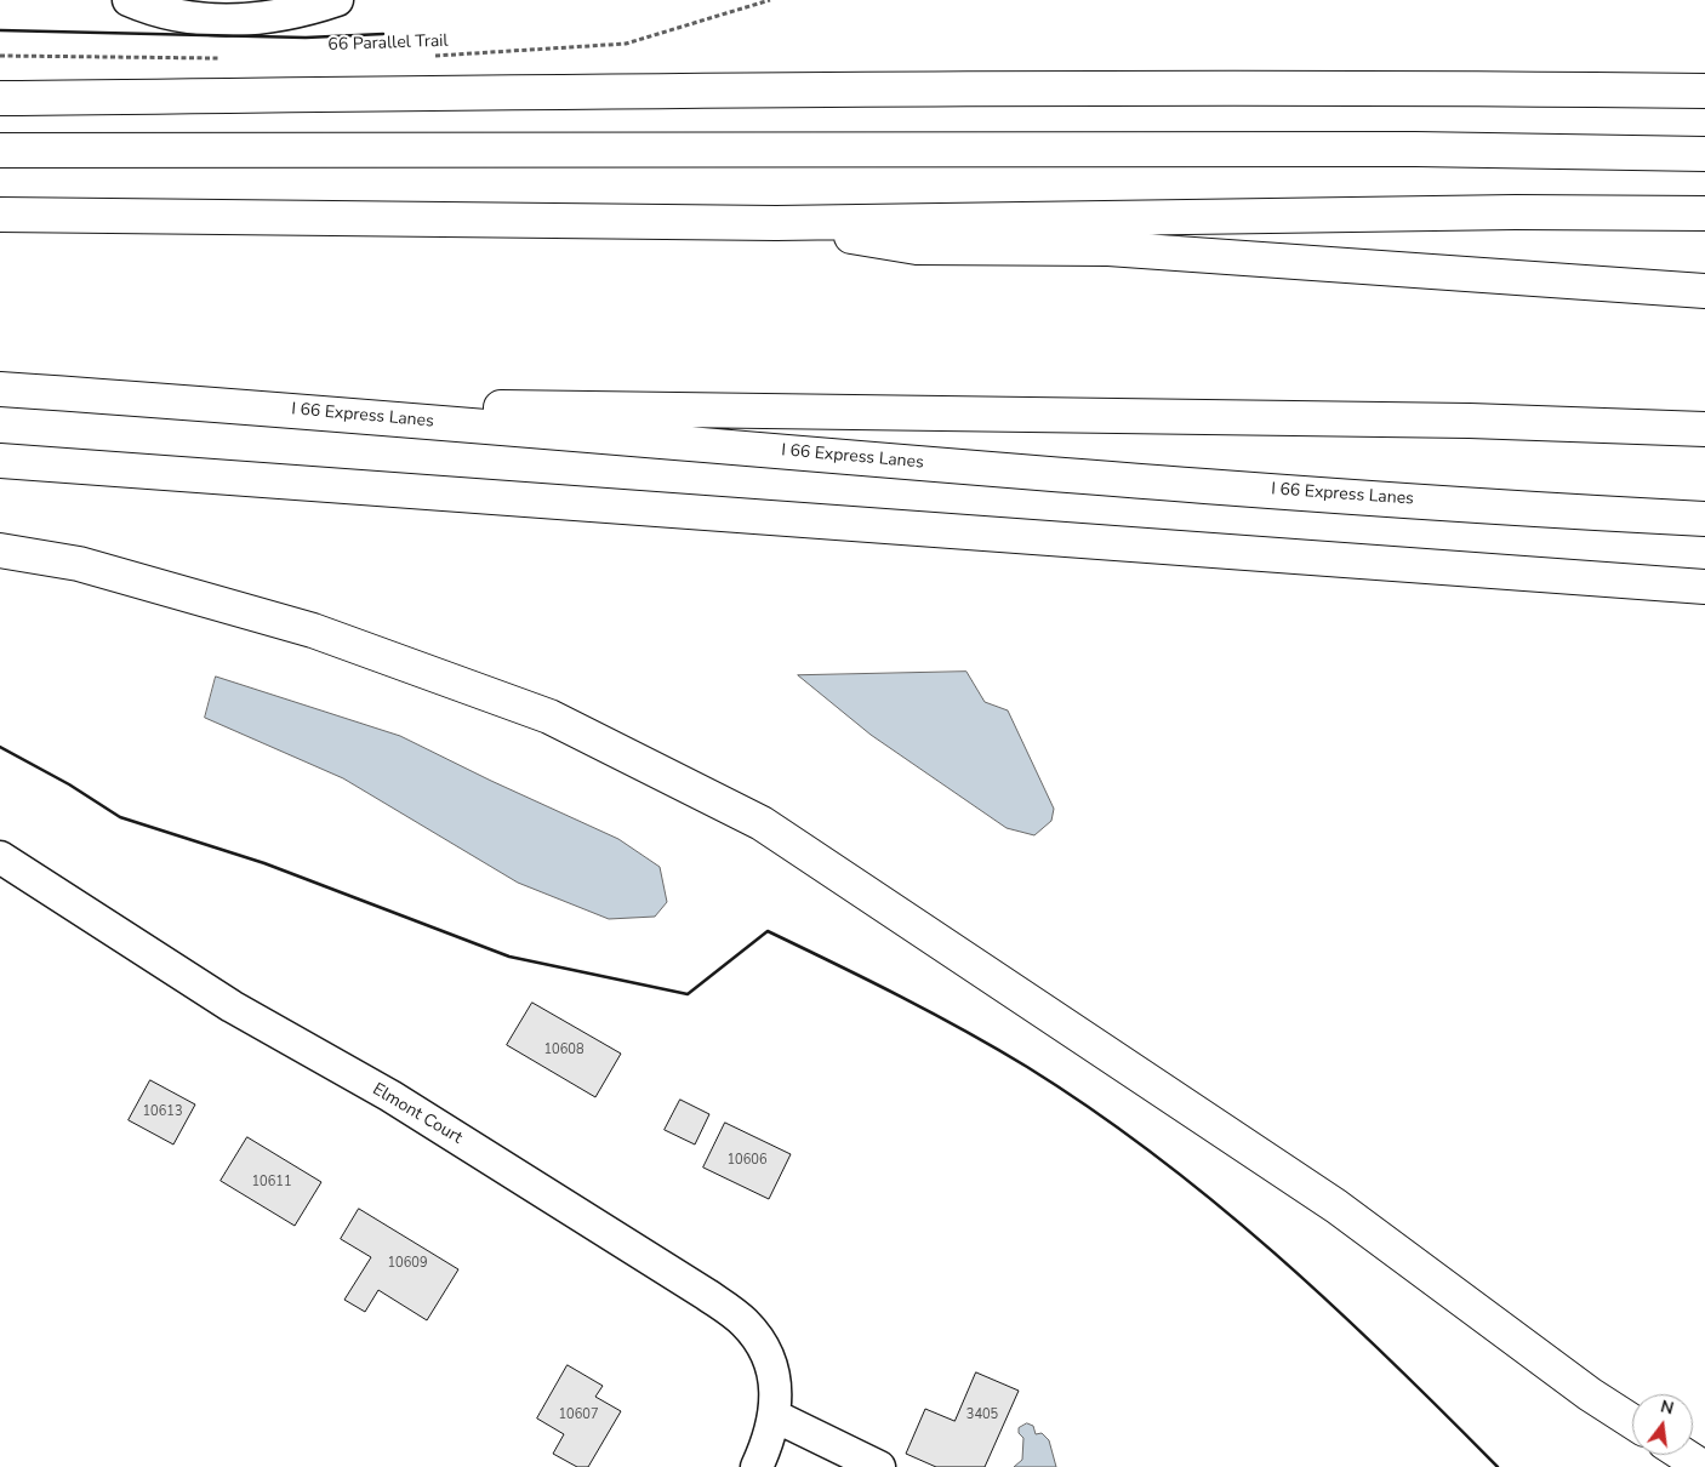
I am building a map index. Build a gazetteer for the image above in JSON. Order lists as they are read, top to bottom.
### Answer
{
  "streets": {
    "highway": ["I 66 Express Lanes"],
    "street": ["Elmont Court"],
    "path": ["66 Parallel Trail"]
  },
  "house_numbers": [
    "10608",
    "10613",
    "10606",
    "10611",
    "10609",
    "10607",
    "3405"
  ],
  "north": "top"
}
